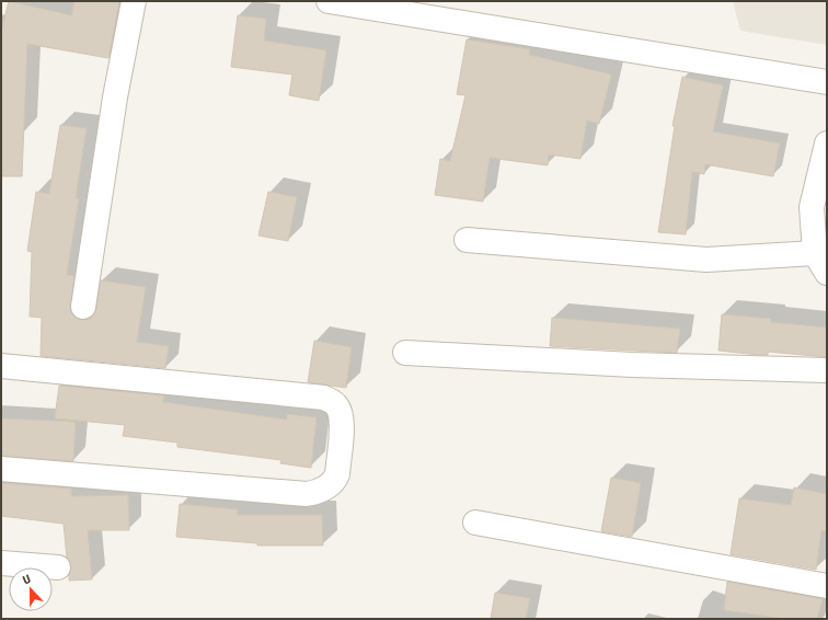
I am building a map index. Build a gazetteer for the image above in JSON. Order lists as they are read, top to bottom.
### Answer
{
  "north": "top"
}
